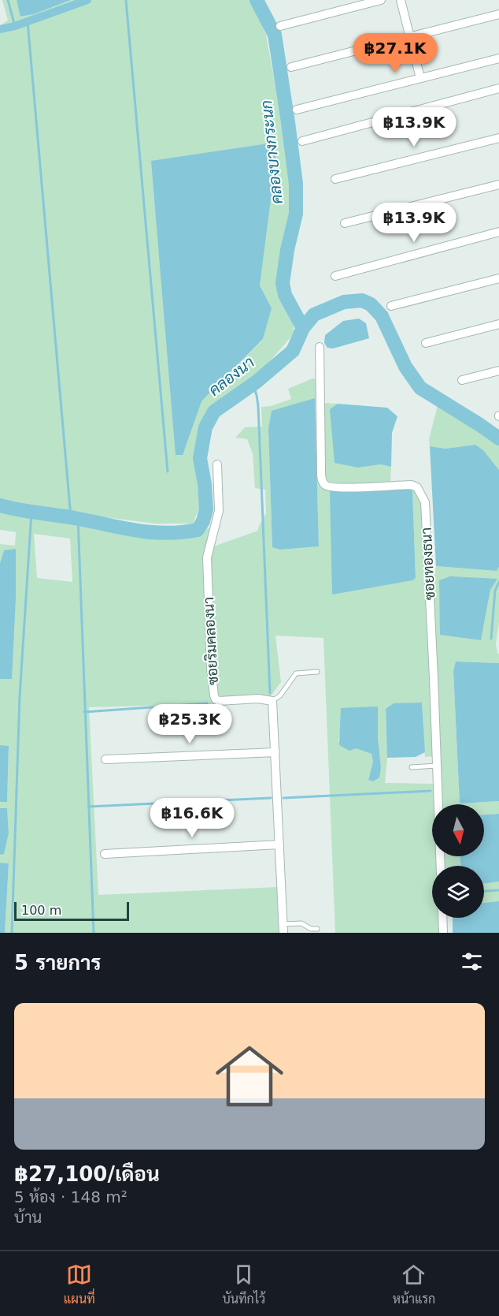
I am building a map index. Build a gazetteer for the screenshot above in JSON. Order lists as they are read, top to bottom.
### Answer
{
  "streets": {
    "street": ["ซอยทองธนา", "ซอยริมคลองนา"]
  },
  "water": ["คลองบางกระนก", "คลองนา"],
  "scale_bar": "100 m",
  "north": "bottom",
  "page": {
    "price": [
      "฿27.1K",
      "฿13.9K",
      "฿13.9K",
      "฿25.3K",
      "฿16.6K"
    ],
    "scale": "100 m",
    "heading": "5 รายการ",
    "list": [
      {
        "name": "฿27,100/เดือน",
        "note": "5 ห้อง · 148 m² · บ้าน"
      }
    ],
    "tabs": ["แผนที่", "บันทึกไว้", "หน้าแรก"]
  }
}
